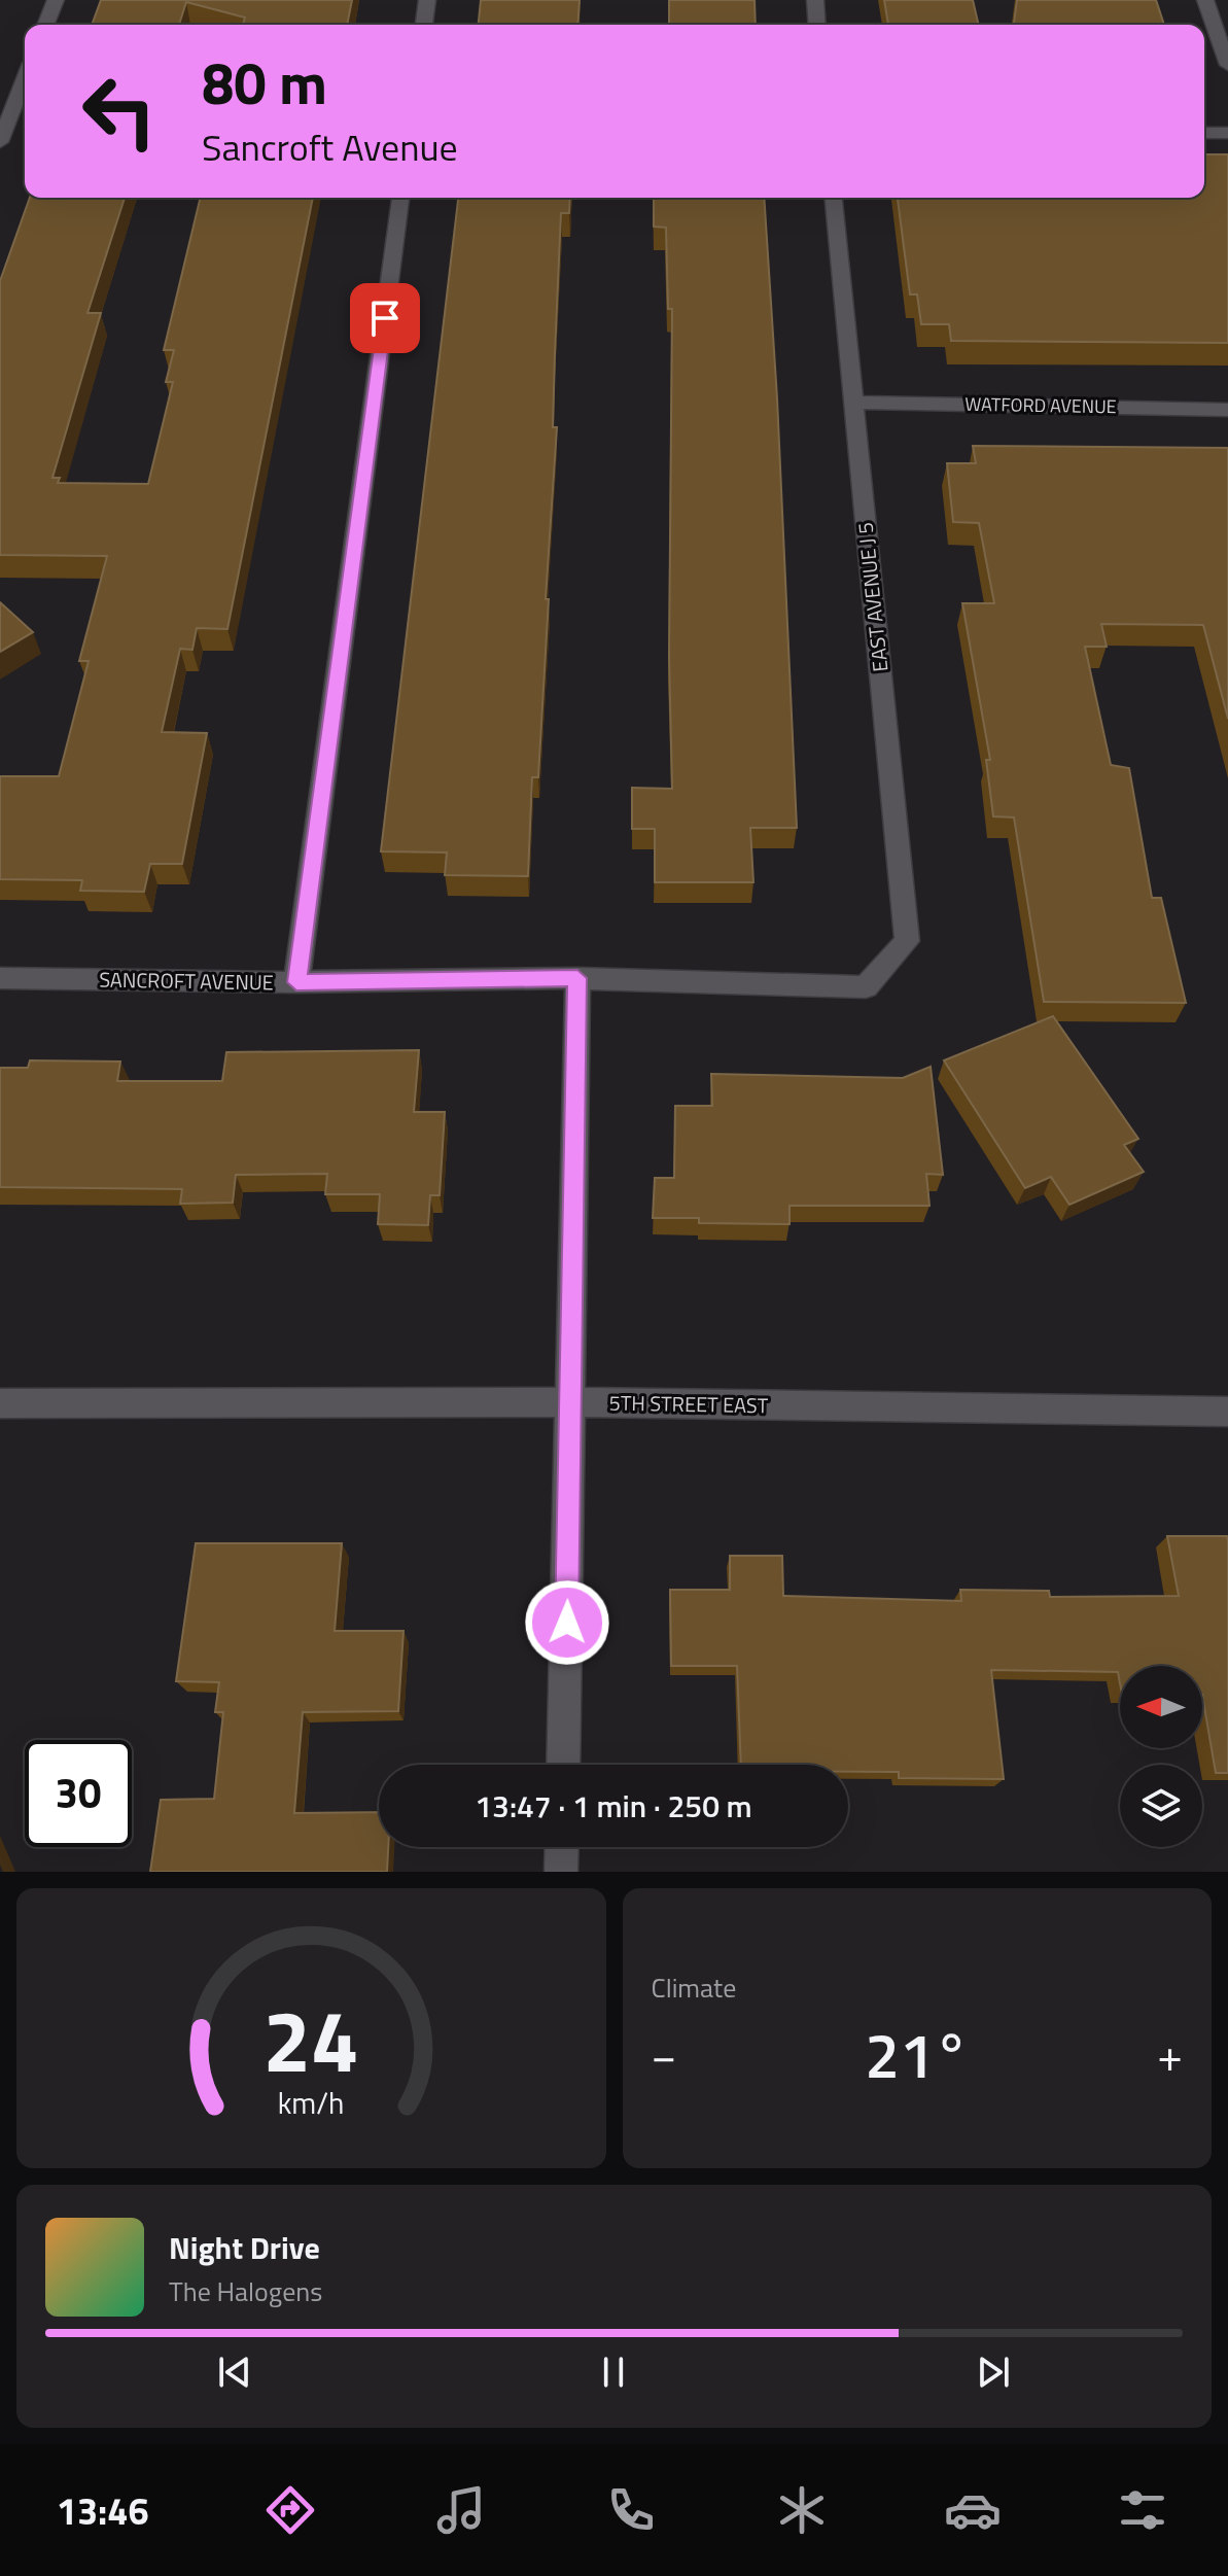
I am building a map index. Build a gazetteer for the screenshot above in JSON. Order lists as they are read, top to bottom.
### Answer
{
  "streets": {
    "street": [
      "WATFORD AVENUE",
      "EAST AVENUE J 5",
      "SANCROFT AVENUE",
      "5TH STREET EAST"
    ]
  },
  "crossings": [
    ["WATFORD AVENUE", "EAST AVENUE J 5"],
    ["EAST AVENUE J 5", "SANCROFT AVENUE"]
  ],
  "north": "left",
  "page": {
    "turn": ["80 m", "Sancroft Avenue"],
    "limit": "30",
    "trip": "13:47 · 1 min · 250 m",
    "tile": "Climate",
    "heat": ["−", "21°", "+"],
    "song": ["Night Drive", "The Halogens"],
    "tabs": "13:46",
    "gauge": ["24", "km/h"]
  }
}
